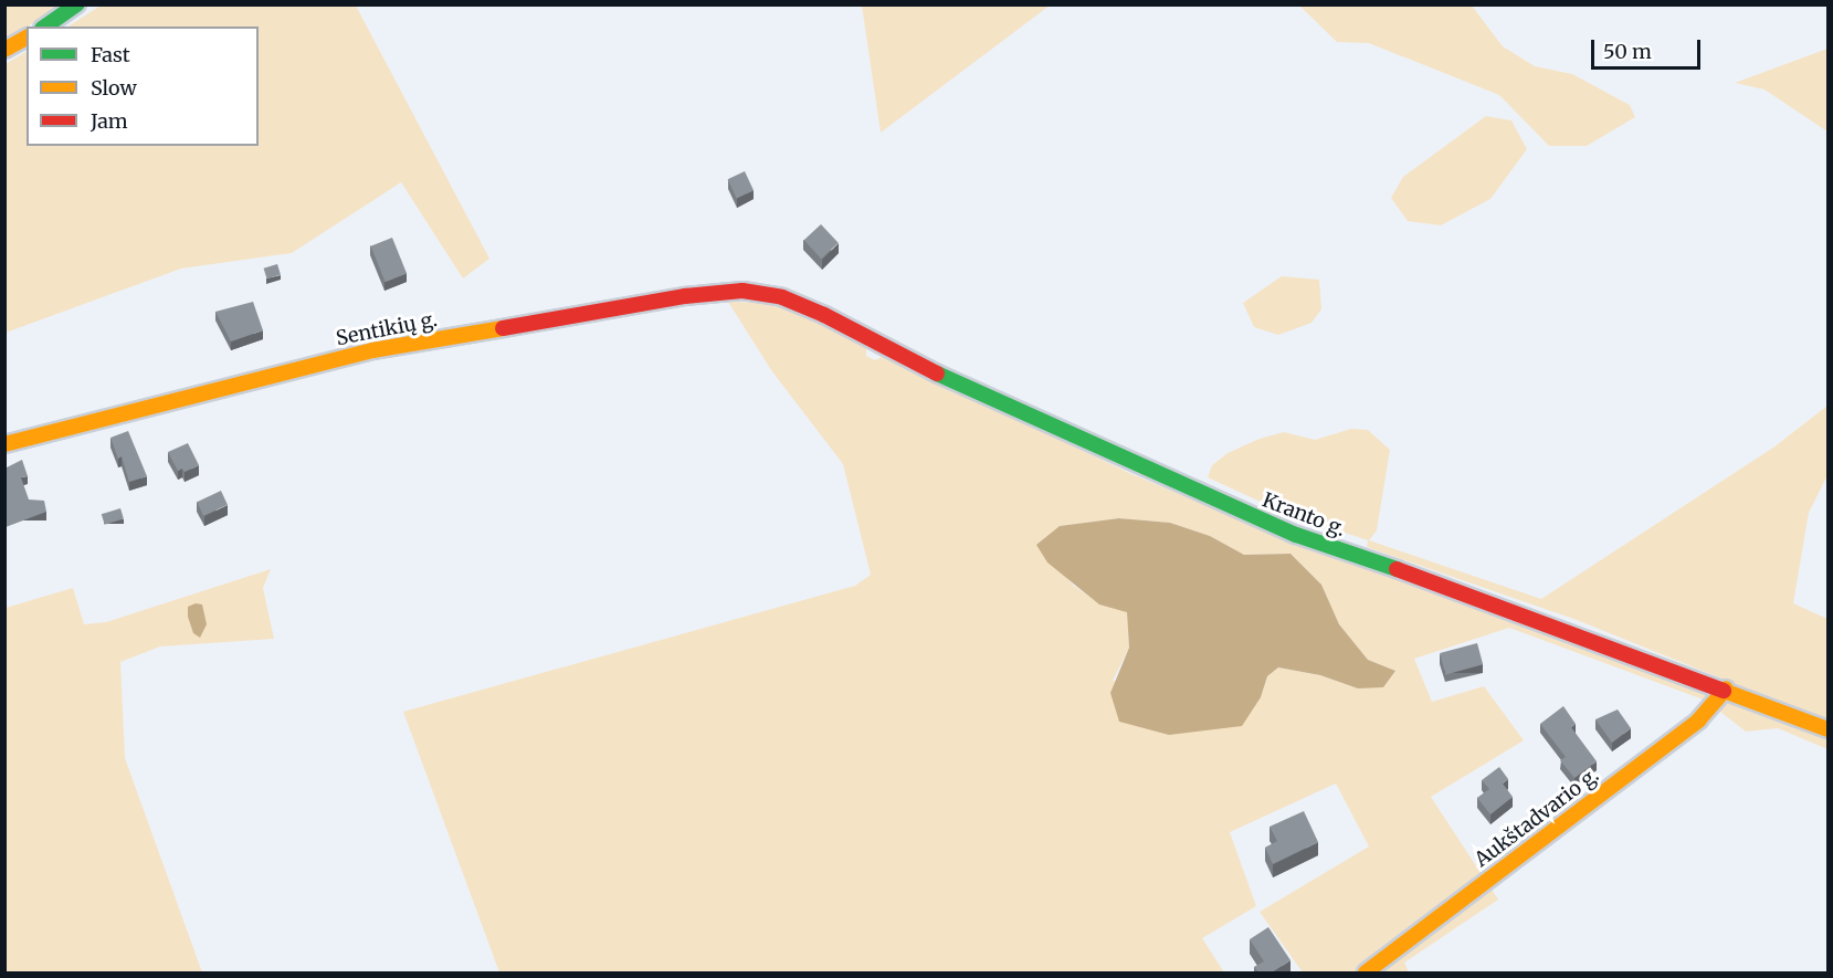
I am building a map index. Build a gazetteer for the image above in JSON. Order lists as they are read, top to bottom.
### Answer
{
  "streets": {
    "street": ["Sentikių g.", "Kranto g.", "Aukštadvario g."]
  },
  "crossings": [
    ["Sentikių g.", "Kranto g."],
    ["Kranto g.", "Aukštadvario g."]
  ],
  "legend": ["Fast", "Slow", "Jam"],
  "scale_bar": "50 m"
}
